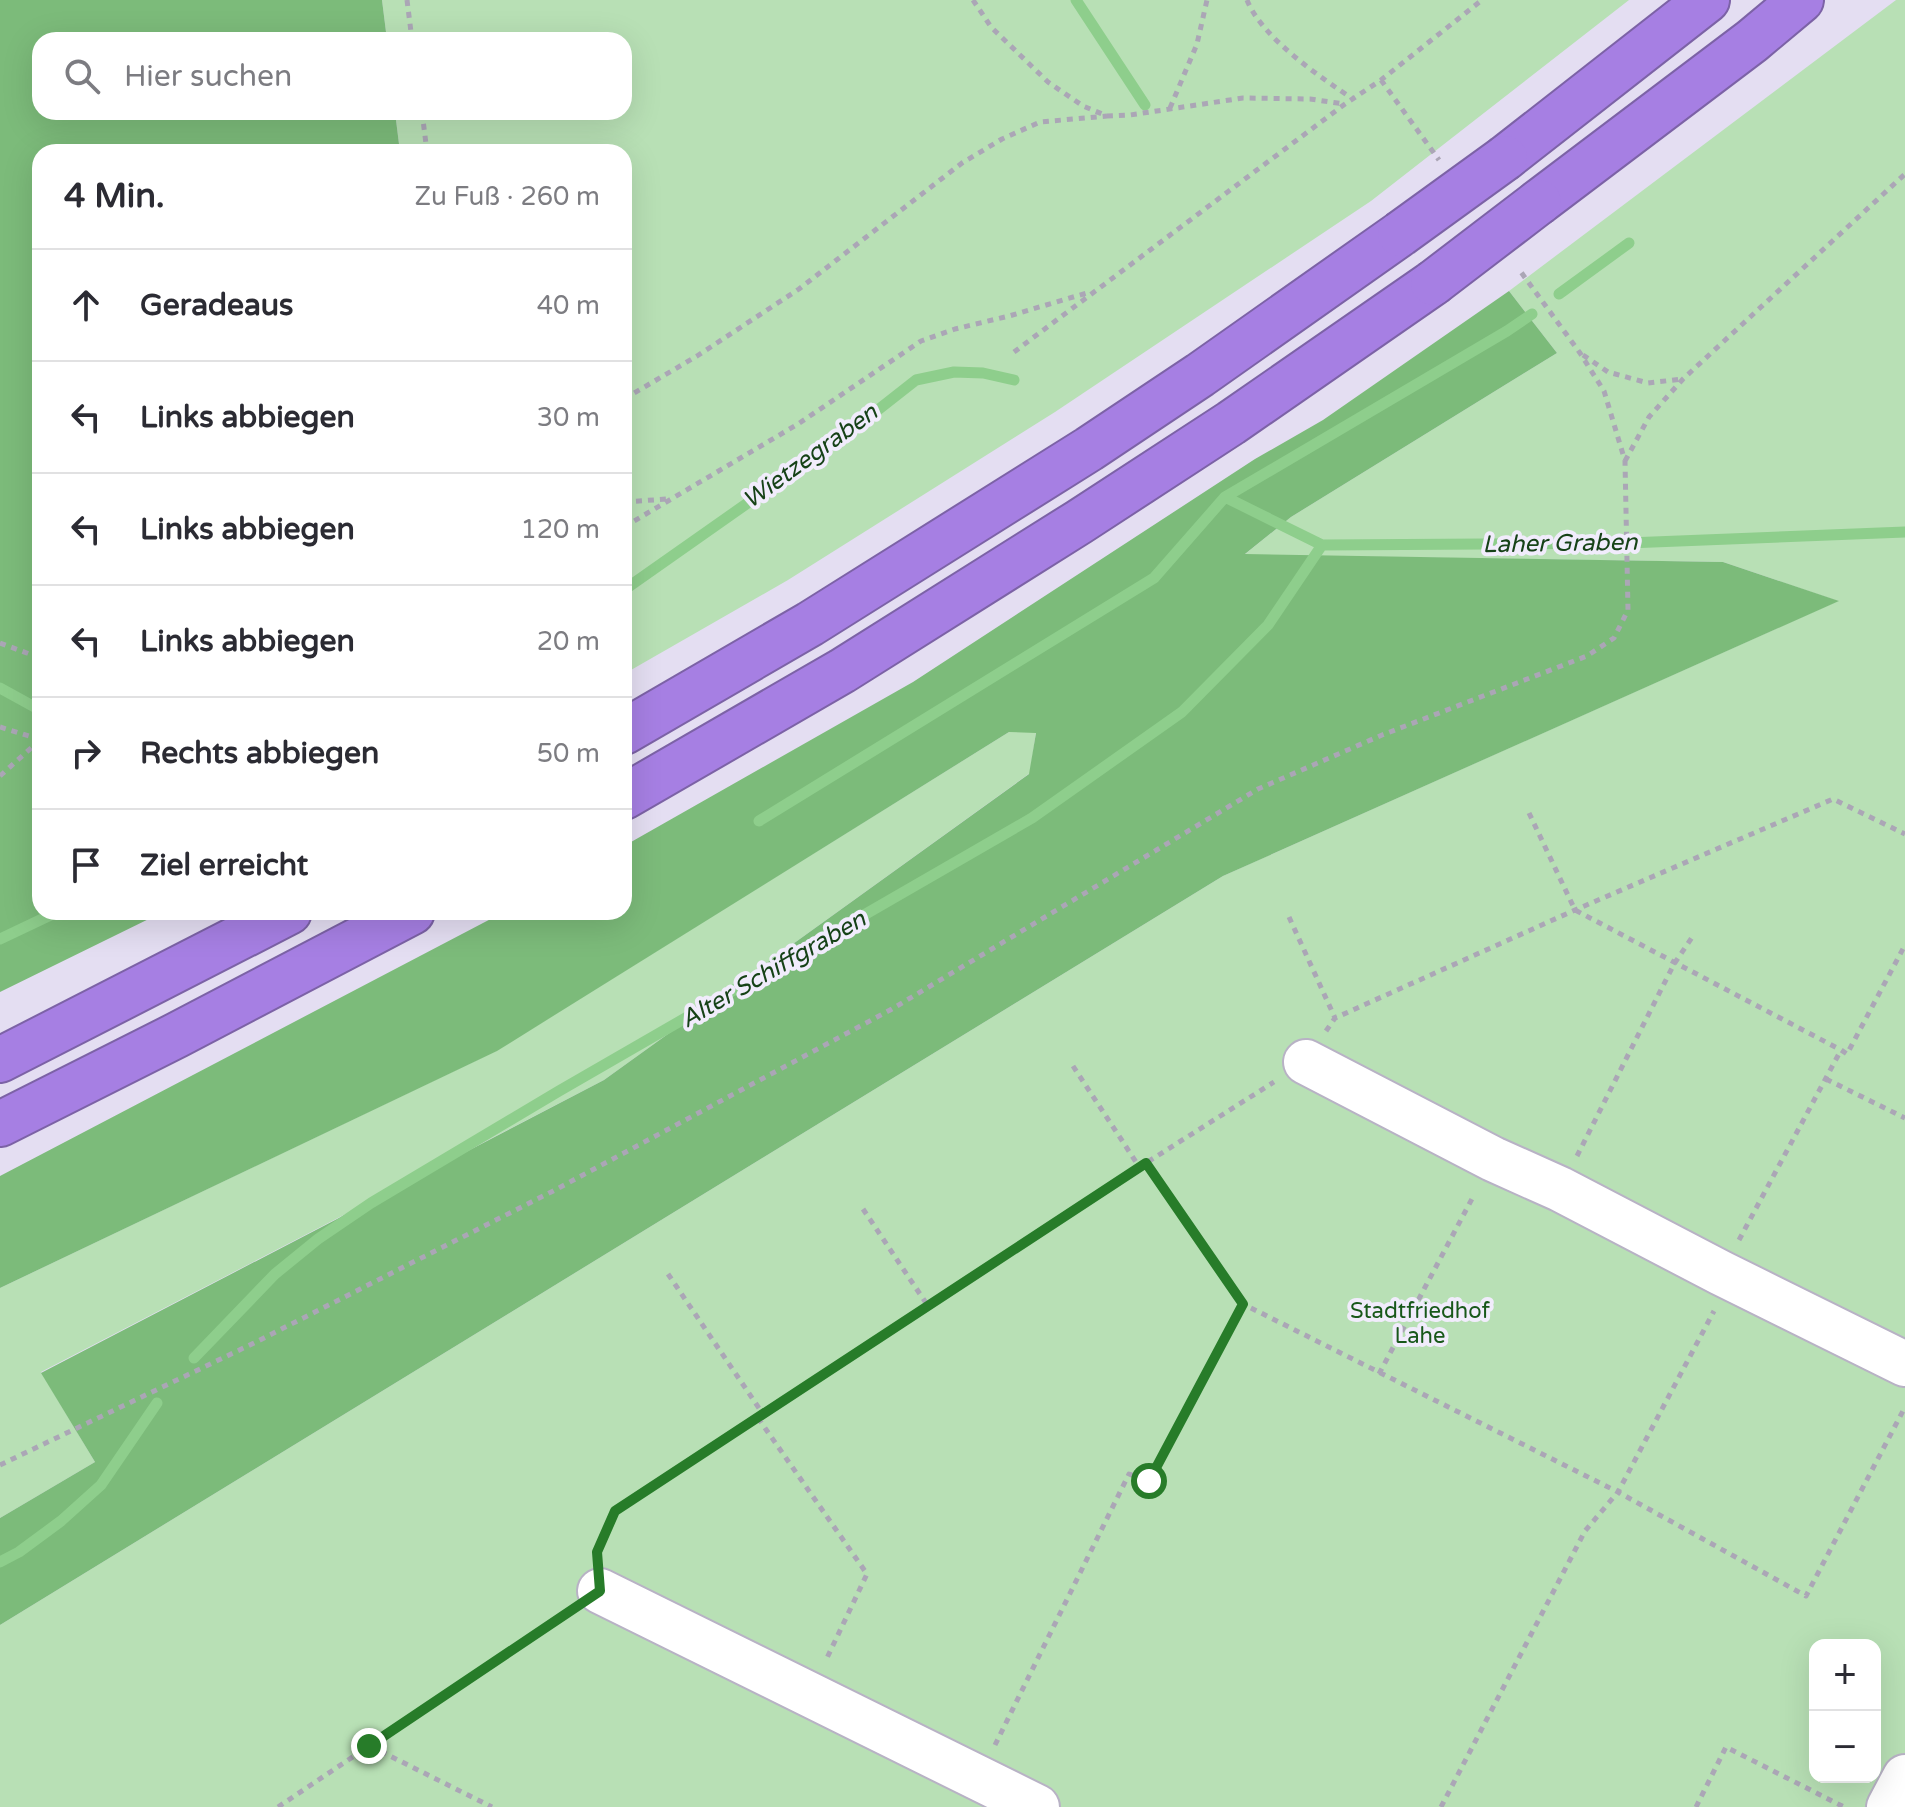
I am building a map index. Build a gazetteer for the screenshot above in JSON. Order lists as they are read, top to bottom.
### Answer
{
  "water": ["Wietzegraben", "Laher Graben", "Alter Schiffgraben"],
  "parks": ["Stadtfriedhof Lahe"],
  "page": {
    "search": "Hier suchen",
    "heading": ["4 Min.", "Zu Fuß · 260 m"],
    "list": [
      ["Geradeaus", "40 m"],
      ["Links abbiegen", "30 m"],
      ["Links abbiegen", "120 m"],
      ["Links abbiegen", "20 m"],
      ["Rechts abbiegen", "50 m"],
      "Ziel erreicht"
    ],
    "map_buttons": ["+", "−"]
  }
}
